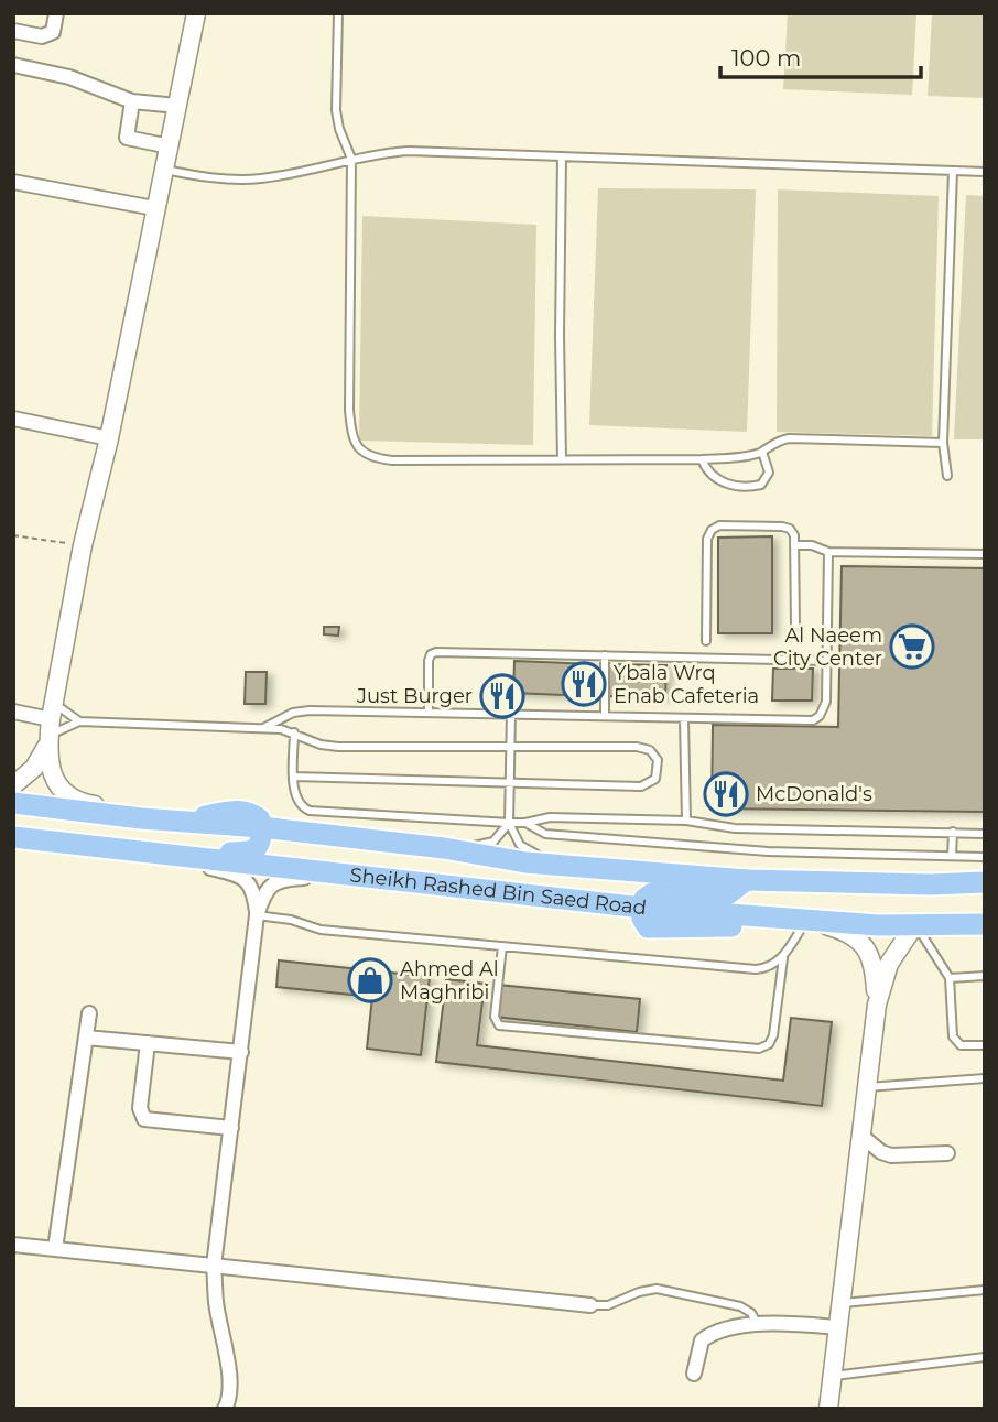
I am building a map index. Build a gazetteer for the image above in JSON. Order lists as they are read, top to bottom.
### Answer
{
  "streets": {
    "main road": ["Sheikh Rashed Bin Saed Road"]
  },
  "places": {
    "supermarket": ["Al Naeem City Center"],
    "restaurant": ["Ybala Wrq Enab Cafeteria", "Just Burger", "McDonald's"],
    "shop": ["Ahmed Al Maghribi"]
  },
  "scale_bar": "100 m"
}
